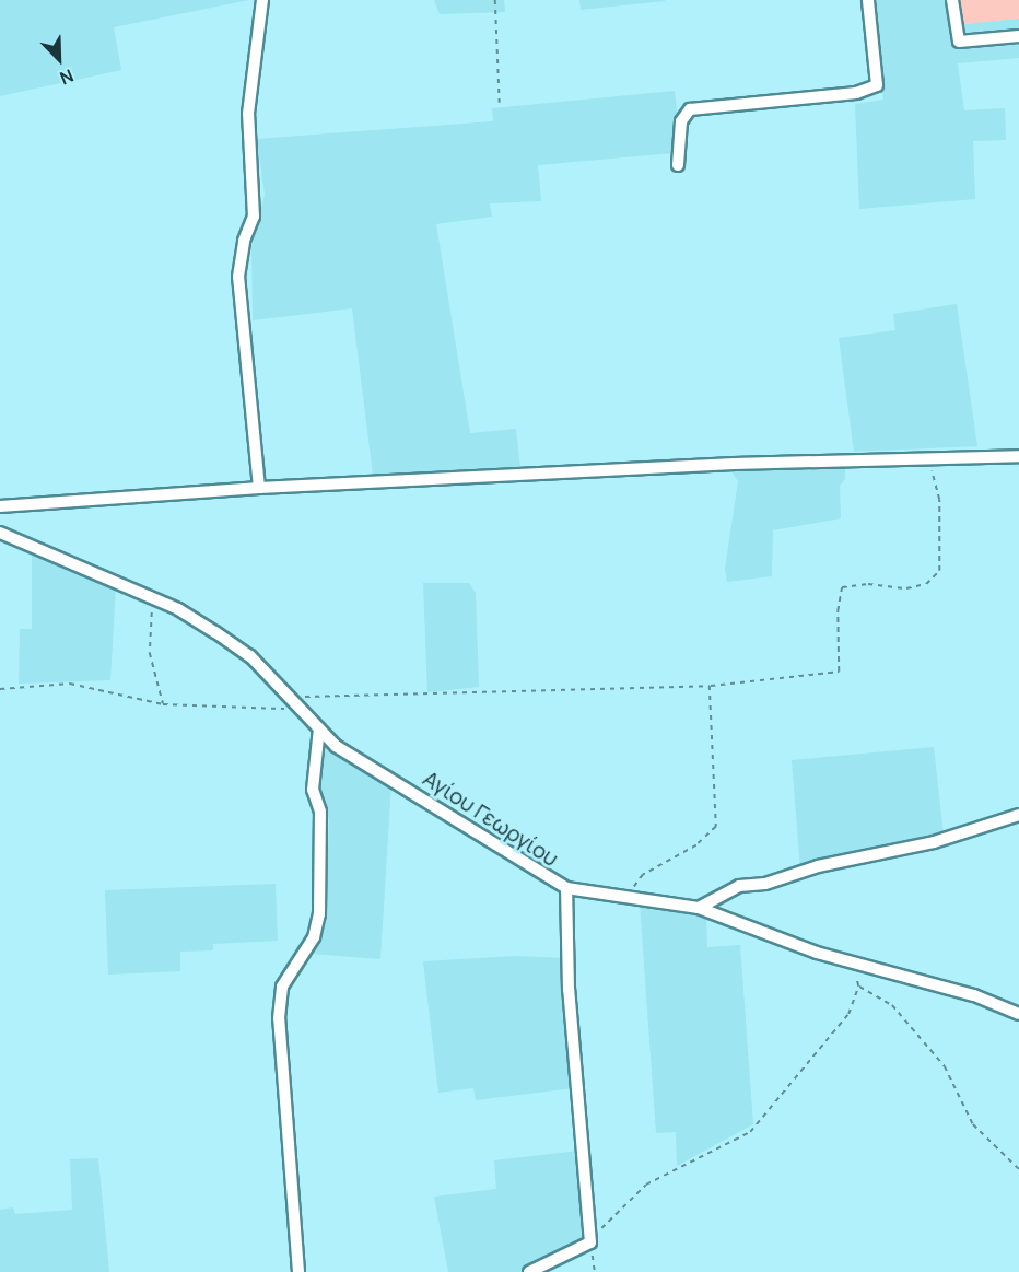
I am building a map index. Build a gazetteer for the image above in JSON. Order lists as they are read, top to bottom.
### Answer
{
  "streets": {
    "street": ["Αγίου Γεωργίου"]
  },
  "north": "bottom right"
}
